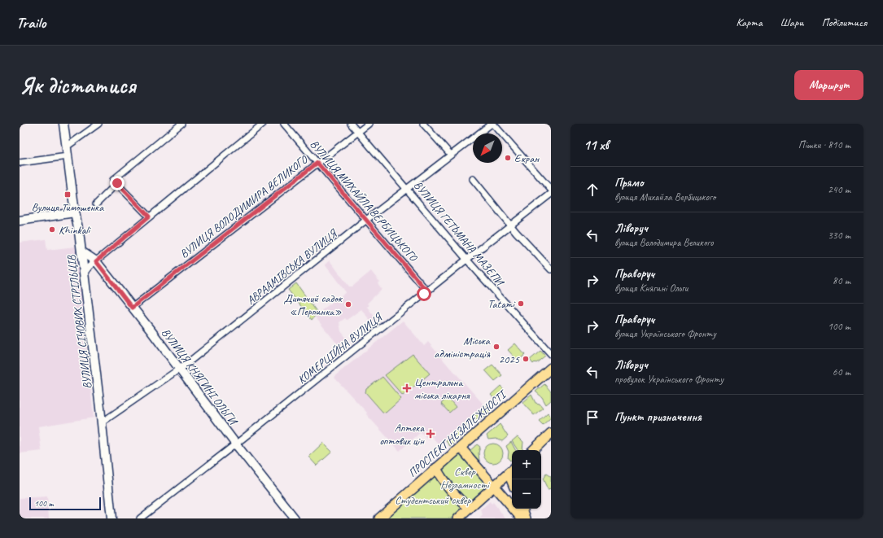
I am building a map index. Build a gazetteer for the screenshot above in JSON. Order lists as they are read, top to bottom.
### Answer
{
  "streets": {
    "main road": ["ПРОСПЕКТ НЕЗАЛЕЖНОСТІ"],
    "street": [
      "ВУЛИЦЯ МИХАЙЛА ВЕРБИЦЬКОГО",
      "ВУЛИЦЯ ВОЛОДИМИРА ВЕЛИКОГО",
      "ВУЛИЦЯ ГЕТЬМАНА МАЗЕПИ",
      "АВРААМІВСЬКА ВУЛИЦЯ",
      "ВУЛИЦЯ СІЧОВИХ СТРІЛЬЦІВ",
      "КОМЕРЦІЙНА ВУЛИЦЯ",
      "ВУЛИЦЯ КНЯГИНІ ОЛЬГИ"
    ]
  },
  "crossings": [
    ["ВУЛИЦЯ МИХАЙЛА ВЕРБИЦЬКОГО", "ВУЛИЦЯ ВОЛОДИМИРА ВЕЛИКОГО"],
    ["ВУЛИЦЯ МИХАЙЛА ВЕРБИЦЬКОГО", "АВРААМІВСЬКА ВУЛИЦЯ"],
    ["ВУЛИЦЯ МИХАЙЛА ВЕРБИЦЬКОГО", "КОМЕРЦІЙНА ВУЛИЦЯ"],
    ["ВУЛИЦЯ ВОЛОДИМИРА ВЕЛИКОГО", "ВУЛИЦЯ ГЕТЬМАНА МАЗЕПИ"],
    ["ВУЛИЦЯ ВОЛОДИМИРА ВЕЛИКОГО", "ВУЛИЦЯ КНЯГИНІ ОЛЬГИ"],
    ["ВУЛИЦЯ ГЕТЬМАНА МАЗЕПИ", "АВРААМІВСЬКА ВУЛИЦЯ"],
    ["ВУЛИЦЯ ГЕТЬМАНА МАЗЕПИ", "КОМЕРЦІЙНА ВУЛИЦЯ"],
    ["АВРААМІВСЬКА ВУЛИЦЯ", "ВУЛИЦЯ СІЧОВИХ СТРІЛЬЦІВ"],
    ["АВРААМІВСЬКА ВУЛИЦЯ", "ВУЛИЦЯ КНЯГИНІ ОЛЬГИ"],
    ["ВУЛИЦЯ СІЧОВИХ СТРІЛЬЦІВ", "ВУЛИЦЯ КНЯГИНІ ОЛЬГИ"],
    ["КОМЕРЦІЙНА ВУЛИЦЯ", "ВУЛИЦЯ КНЯГИНІ ОЛЬГИ"]
  ],
  "parks": ["Сквер Незламності", "Студентський сквер"],
  "places": {
    "other": [
      "Екран",
      "Khinkali",
      "Tatami",
      "Дитячий садок «Перлинка»",
      "Міська адміністрація",
      "2025"
    ],
    "transit": ["Вулиця Тимошенка"],
    "health": ["Центральна міська лікарня", "Аптека оптових цін"]
  },
  "scale_bar": "100 m",
  "north": "bottom left",
  "page": {
    "header": "Trailo",
    "nav": ["Карта", "Шари", "Поділитися"],
    "buttons": "Маршрут",
    "title": "Як дістатися",
    "heading": ["11 хв", "Пішки · 810 m"],
    "list": [
      ["Прямо", "вулиця Михайла Вербицького", "240 m"],
      ["Ліворуч", "вулиця Володимира Великого", "330 m"],
      ["Праворуч", "вулиця Княгині Ольги", "80 m"],
      ["Праворуч", "вулиця Українського Фронту", "100 m"],
      ["Ліворуч", "провулок Українського Фронту", "60 m"],
      "Пункт призначення"
    ],
    "map_buttons": ["+", "−"],
    "scale": "100 m"
  }
}
